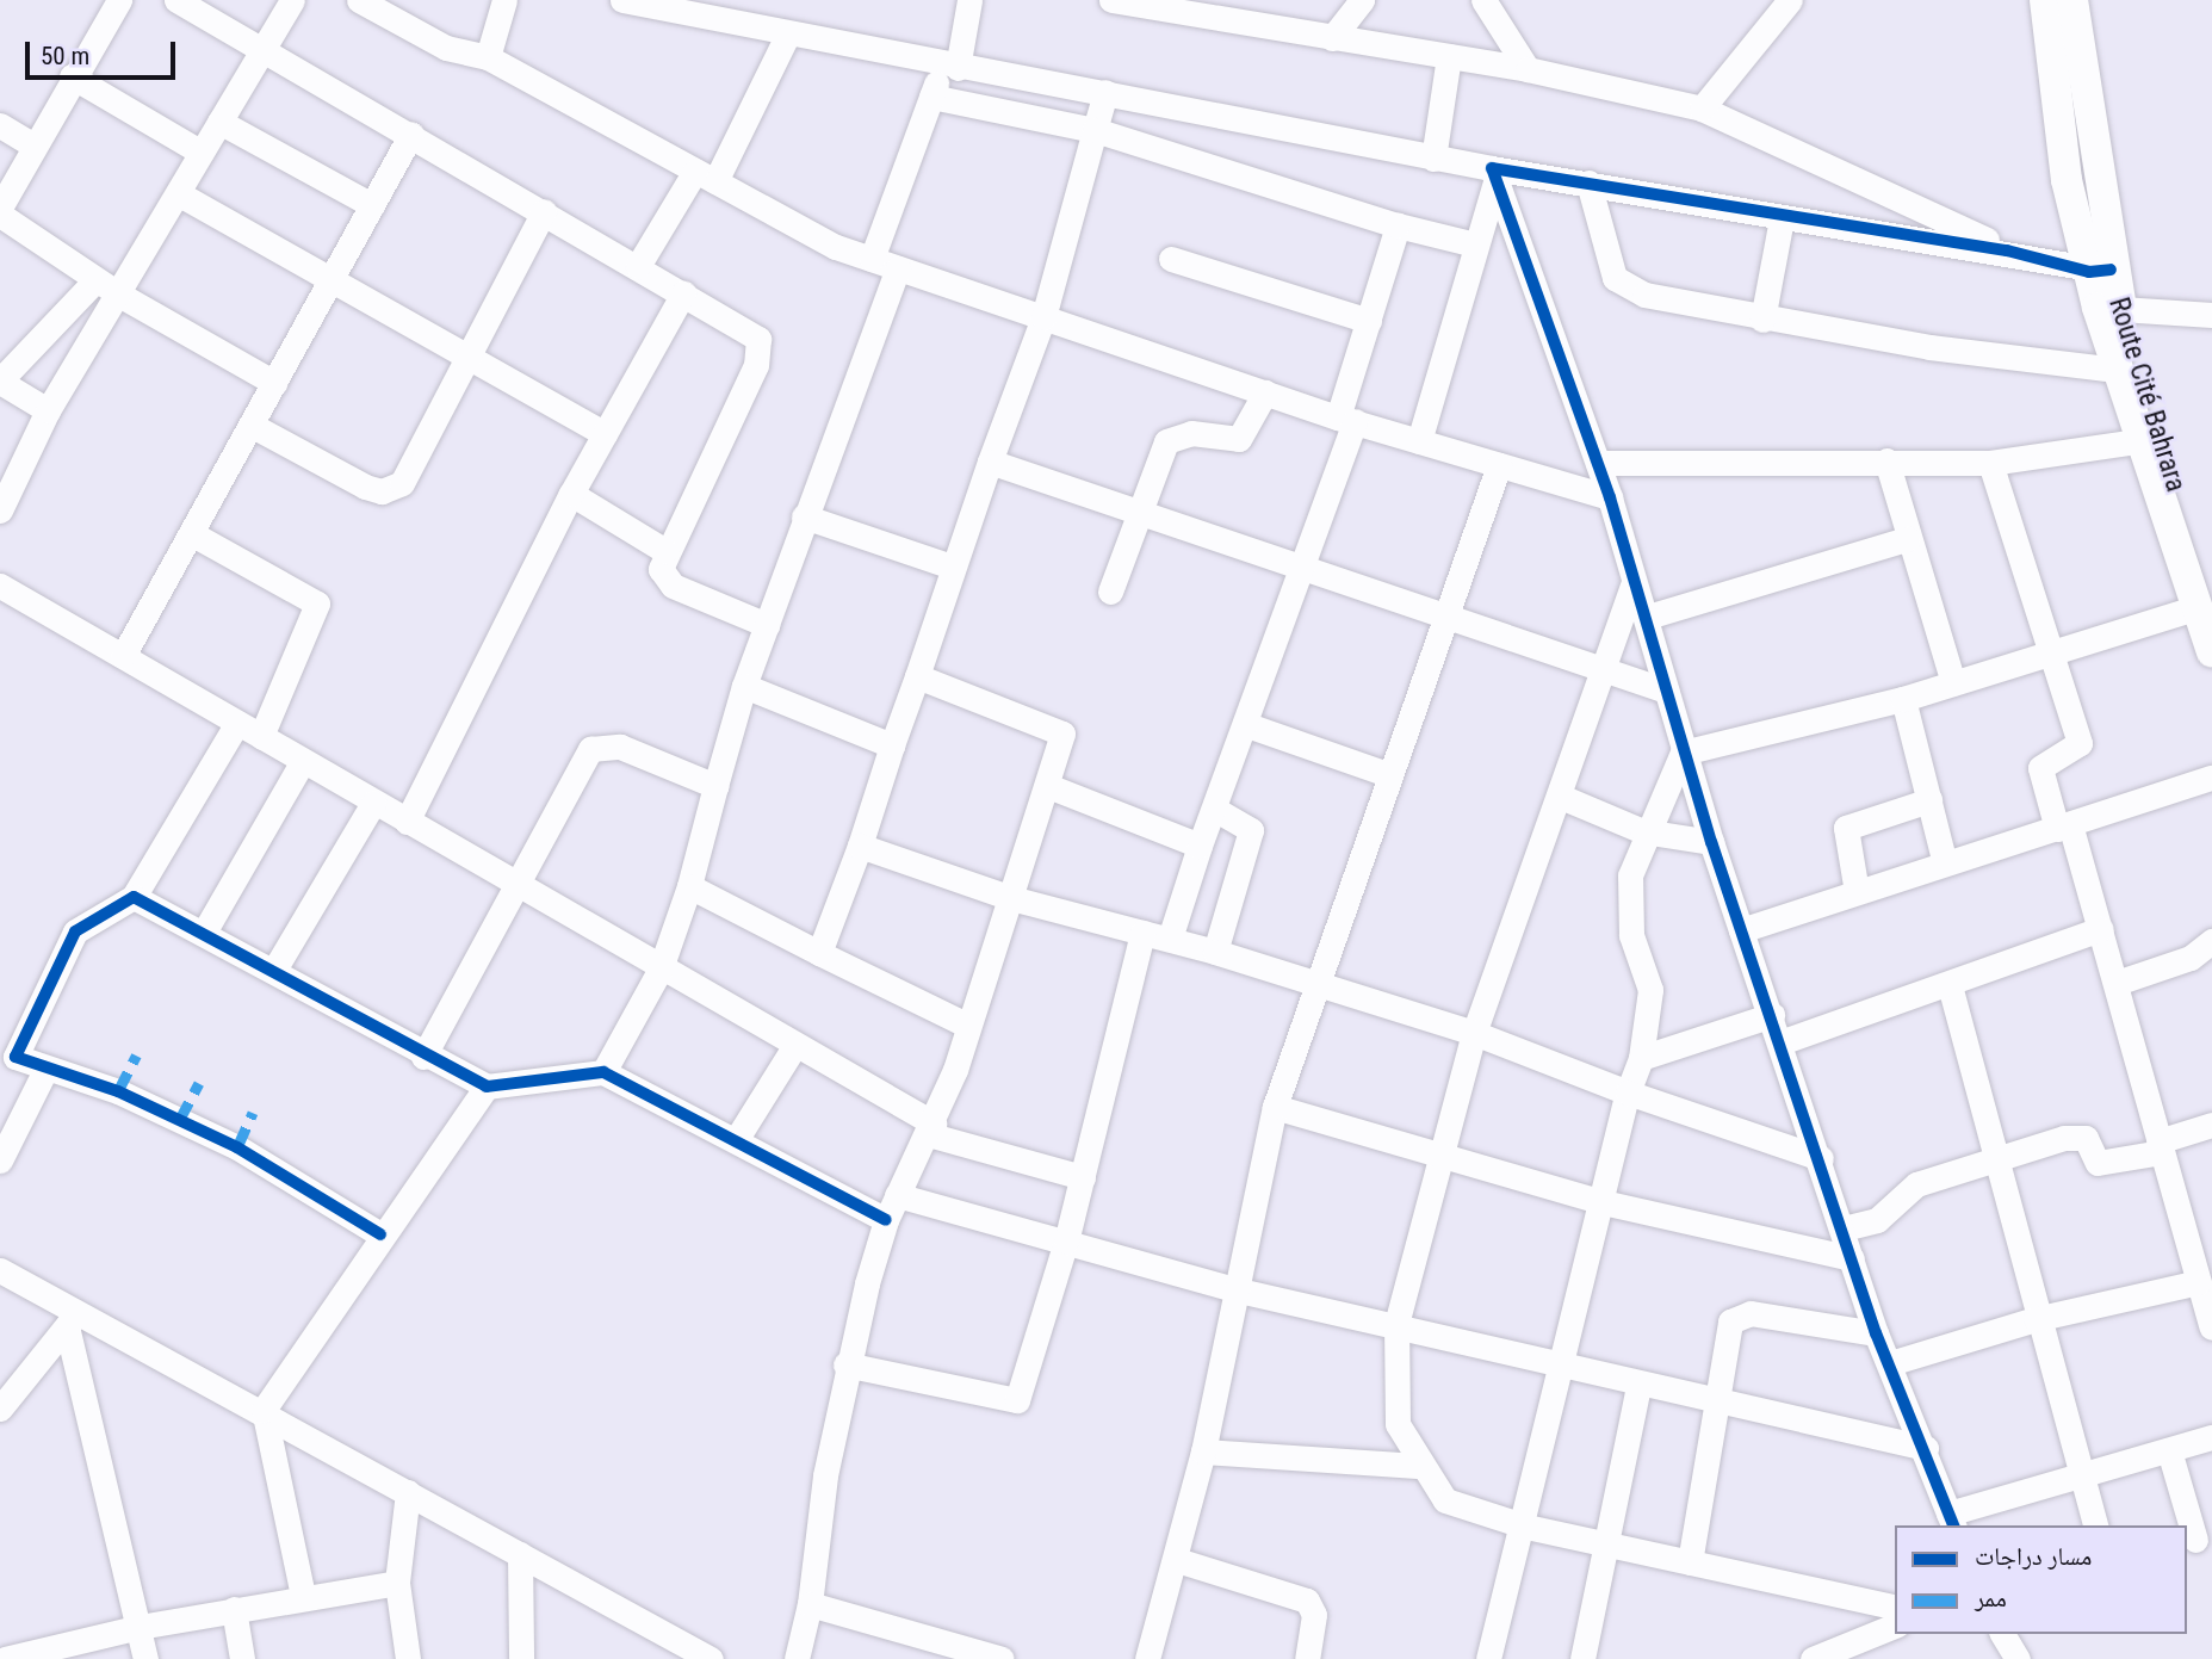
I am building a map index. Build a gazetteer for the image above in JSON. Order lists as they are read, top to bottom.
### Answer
{
  "streets": {
    "main road": ["Route Cité Bahrara"]
  },
  "legend": ["مسار دراجات", "ممر"],
  "scale_bar": "50 m"
}
